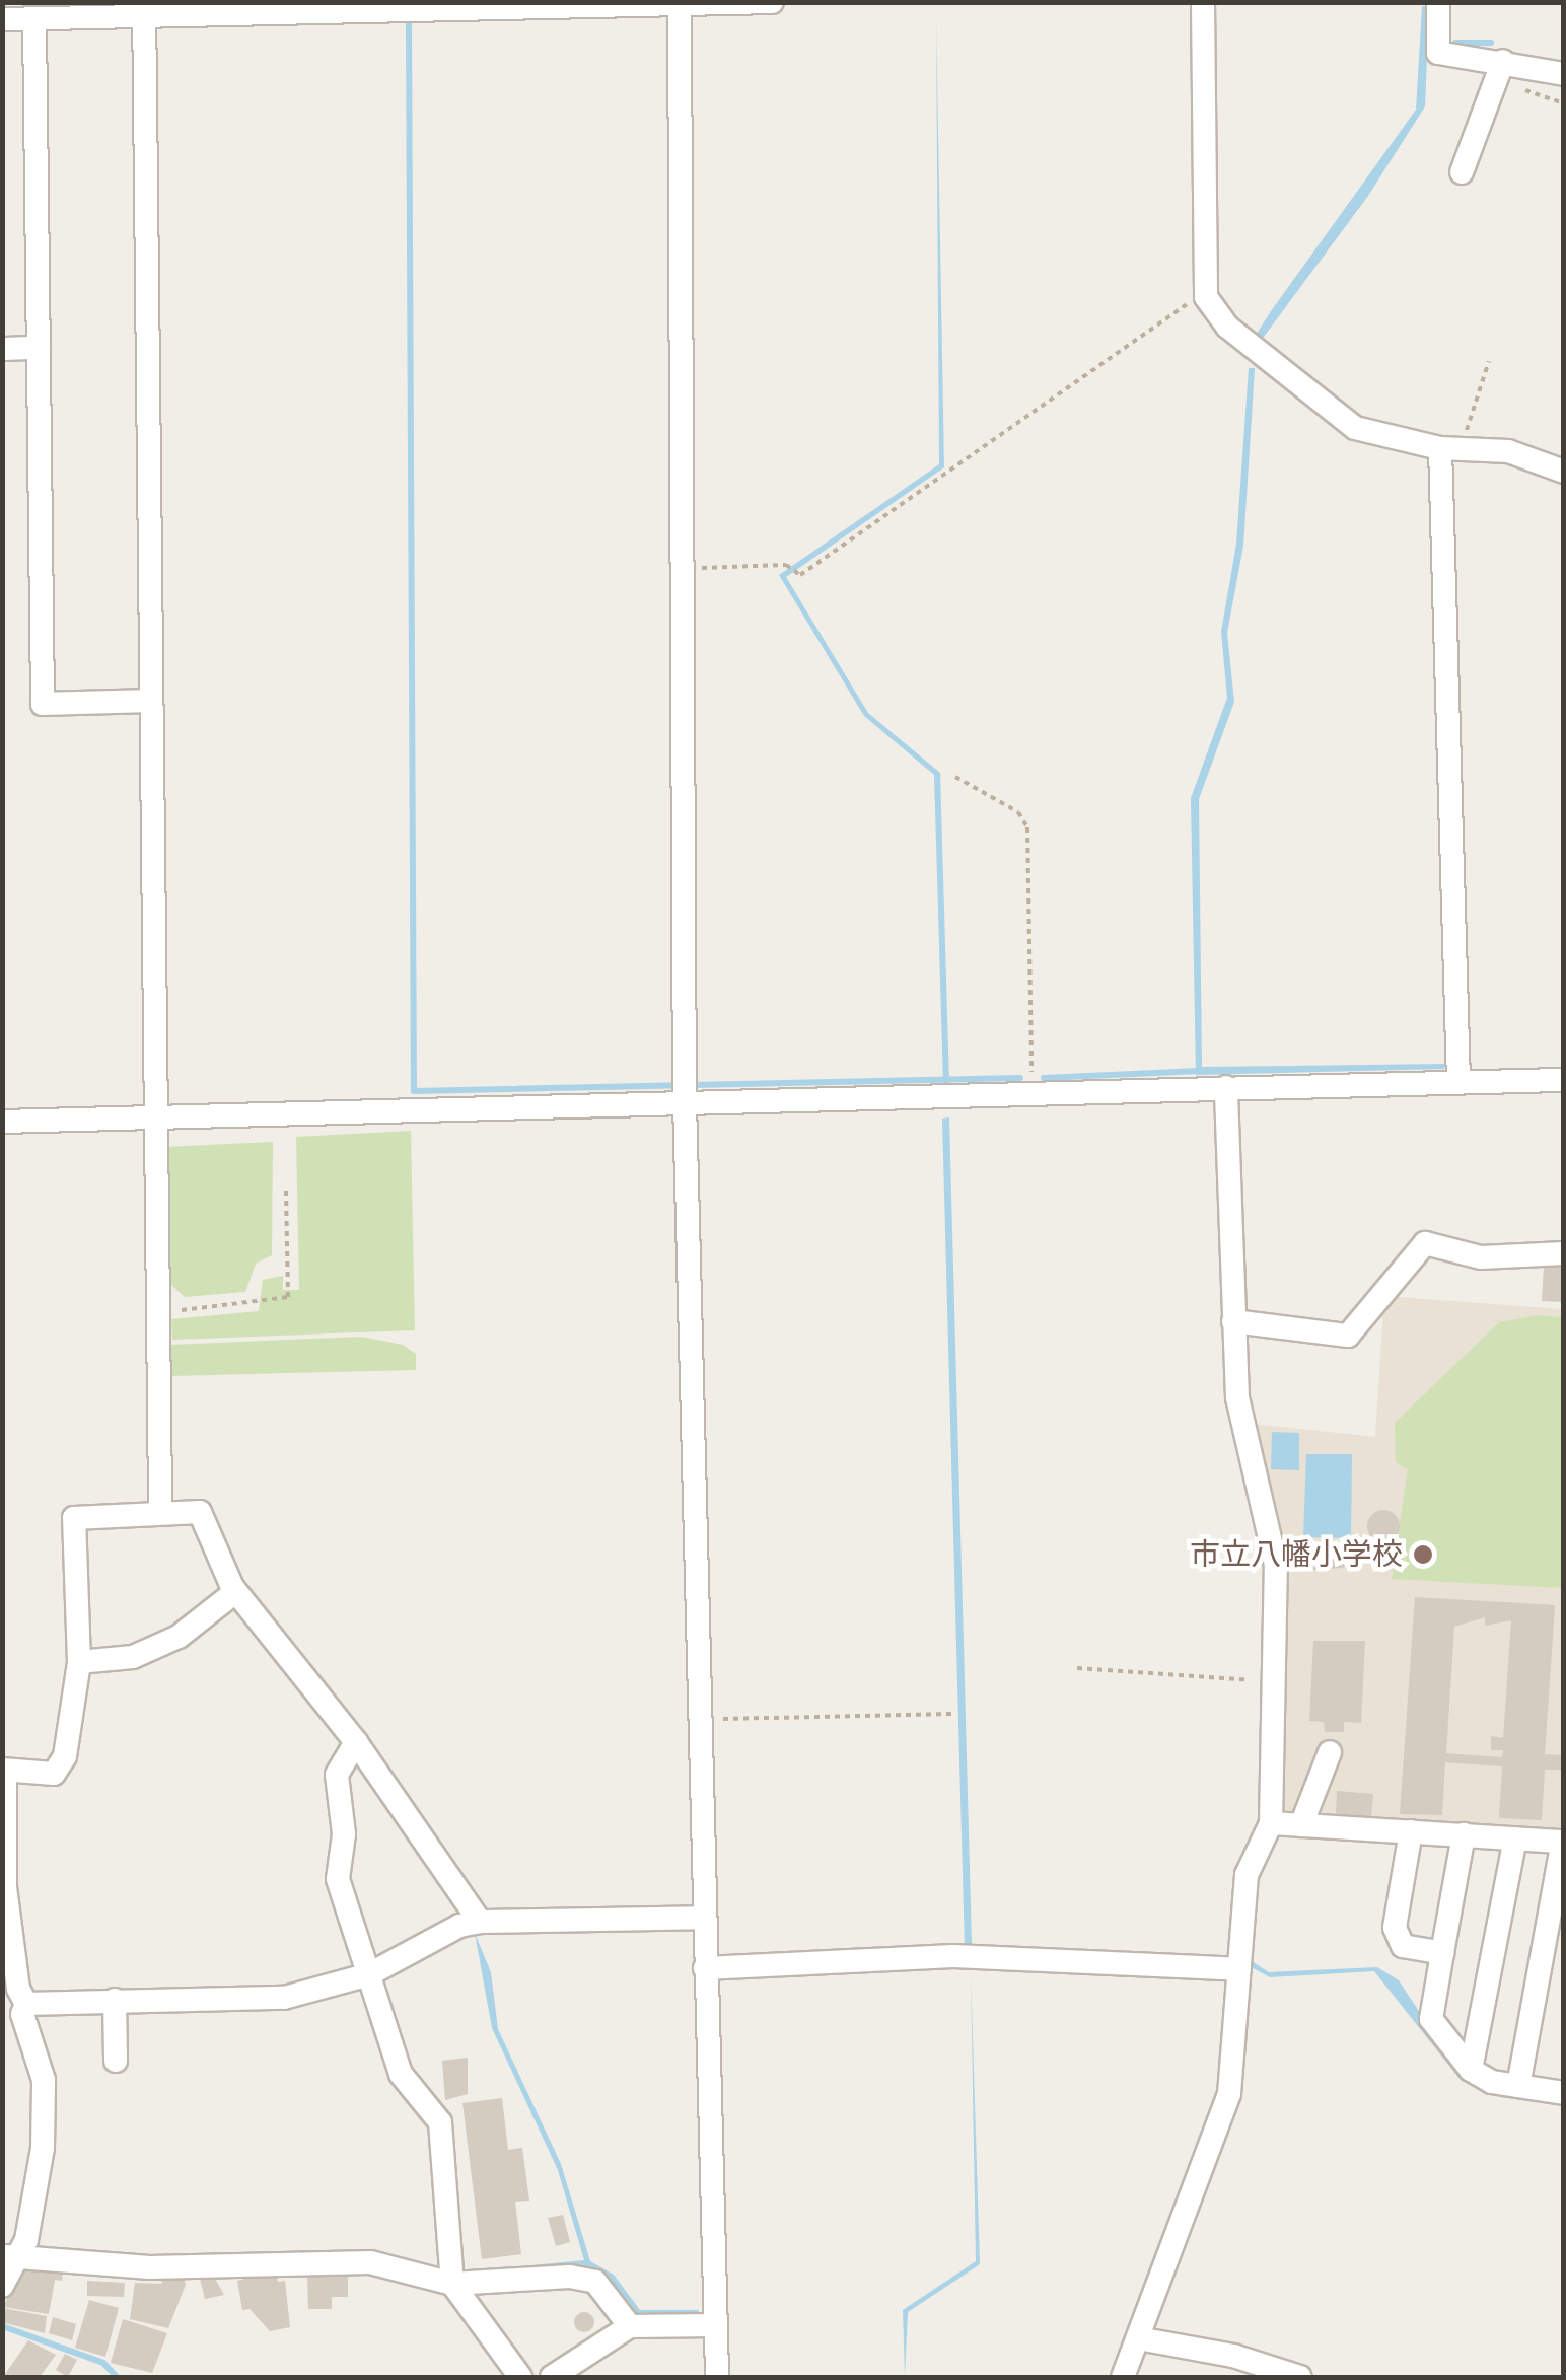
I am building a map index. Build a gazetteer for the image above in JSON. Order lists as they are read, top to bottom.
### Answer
{
  "places": ["市立八幡小学校"]
}
